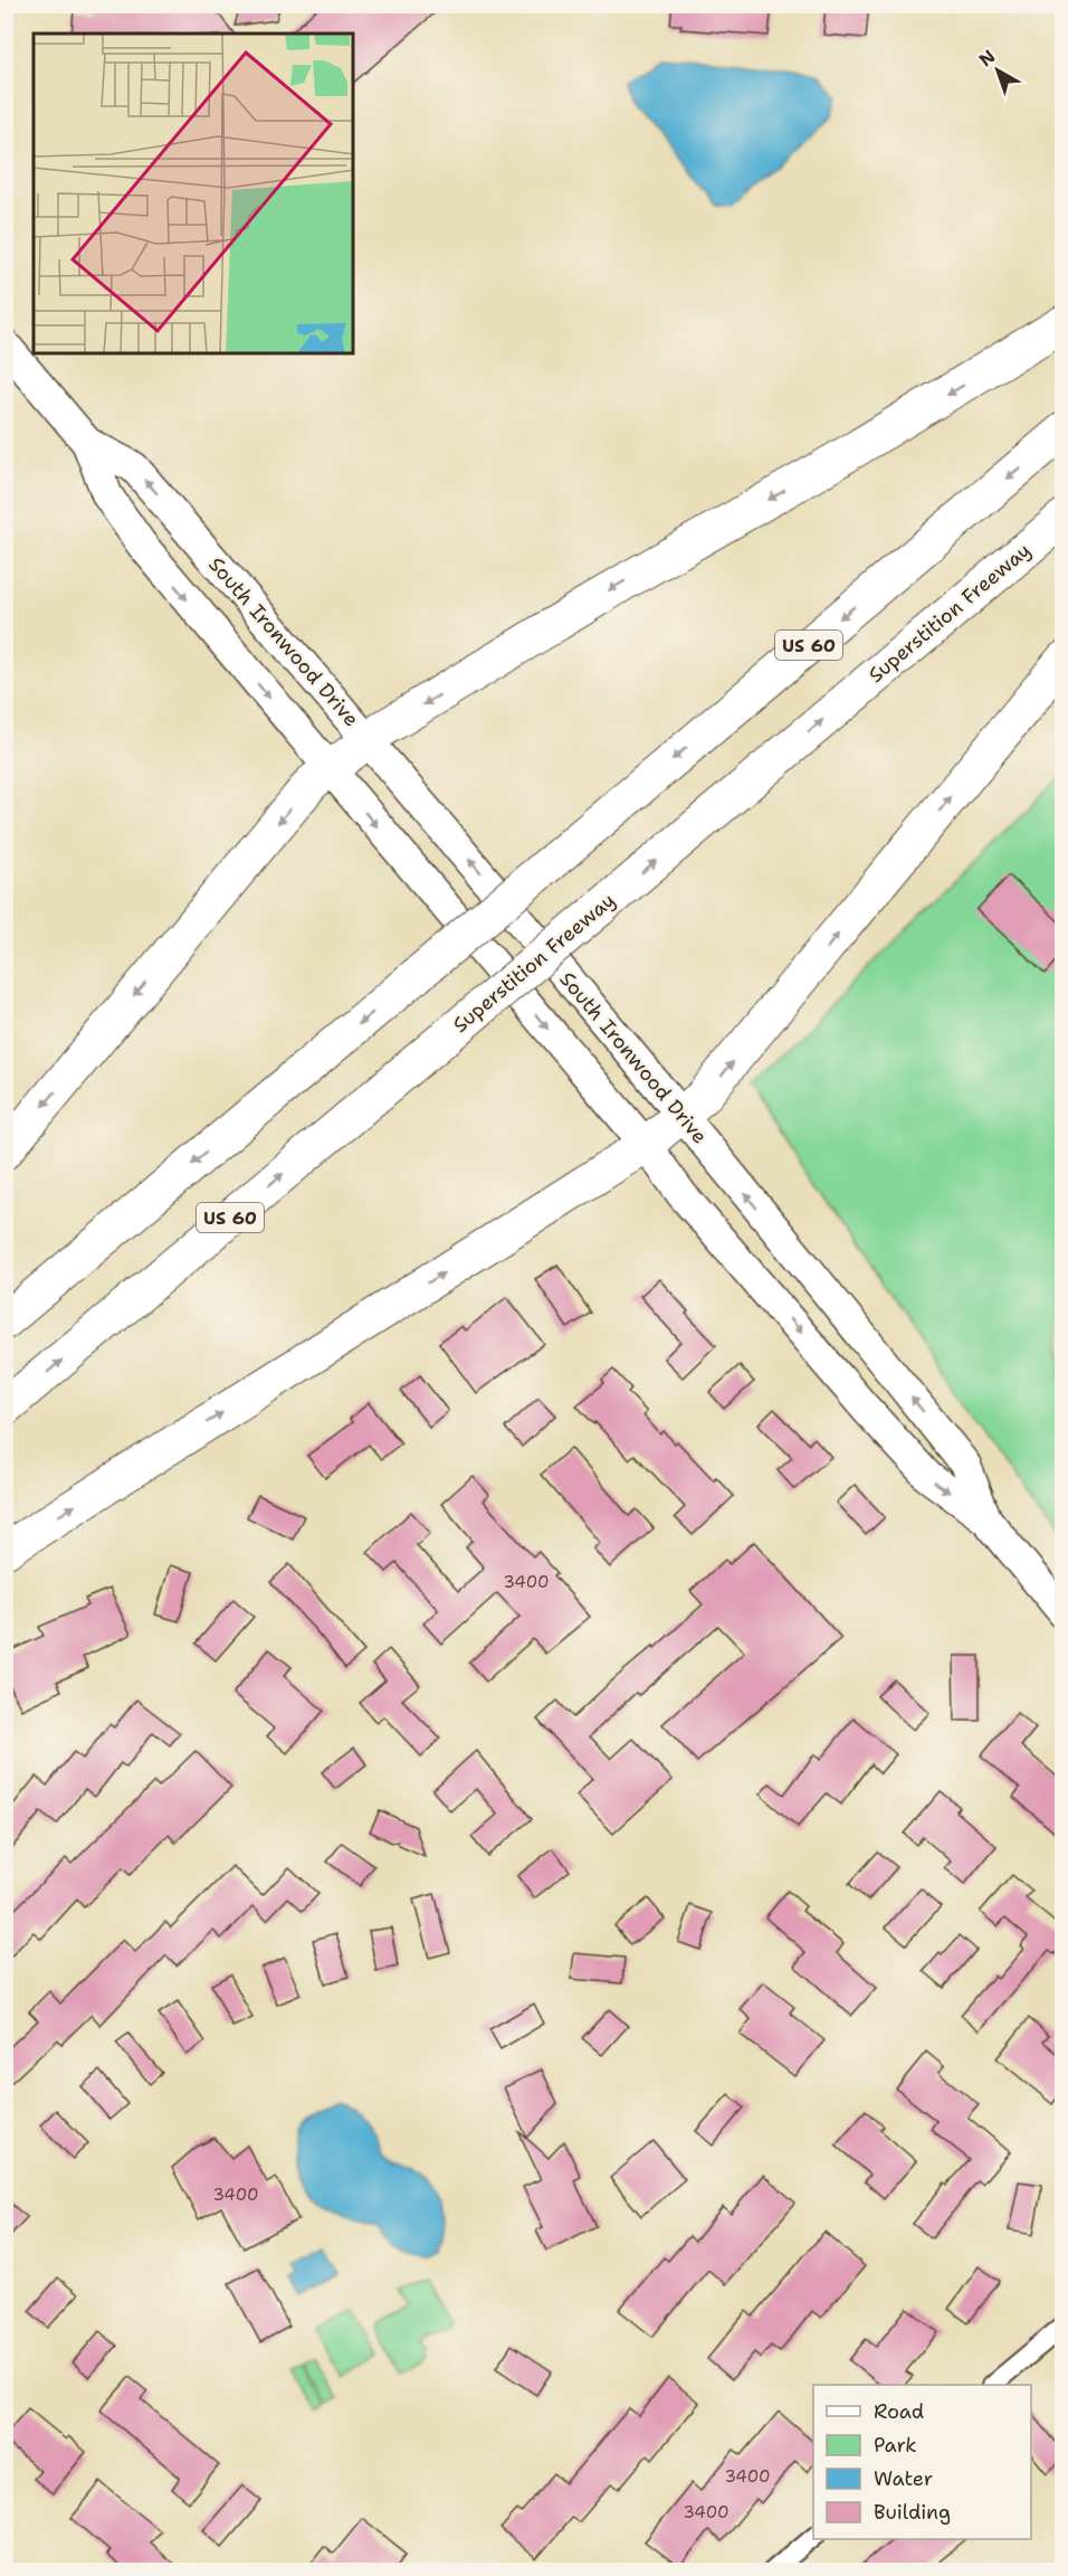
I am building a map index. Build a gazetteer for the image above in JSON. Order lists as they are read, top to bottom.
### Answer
{
  "streets": {
    "highway": ["Superstition Freeway", "US 60"],
    "main road": ["South Ironwood Drive"]
  },
  "house_numbers": [
    "3400",
    "3400",
    "3400",
    "3400"
  ],
  "legend": [
    "Road",
    "Park",
    "Water",
    "Building"
  ],
  "north": "top left"
}
